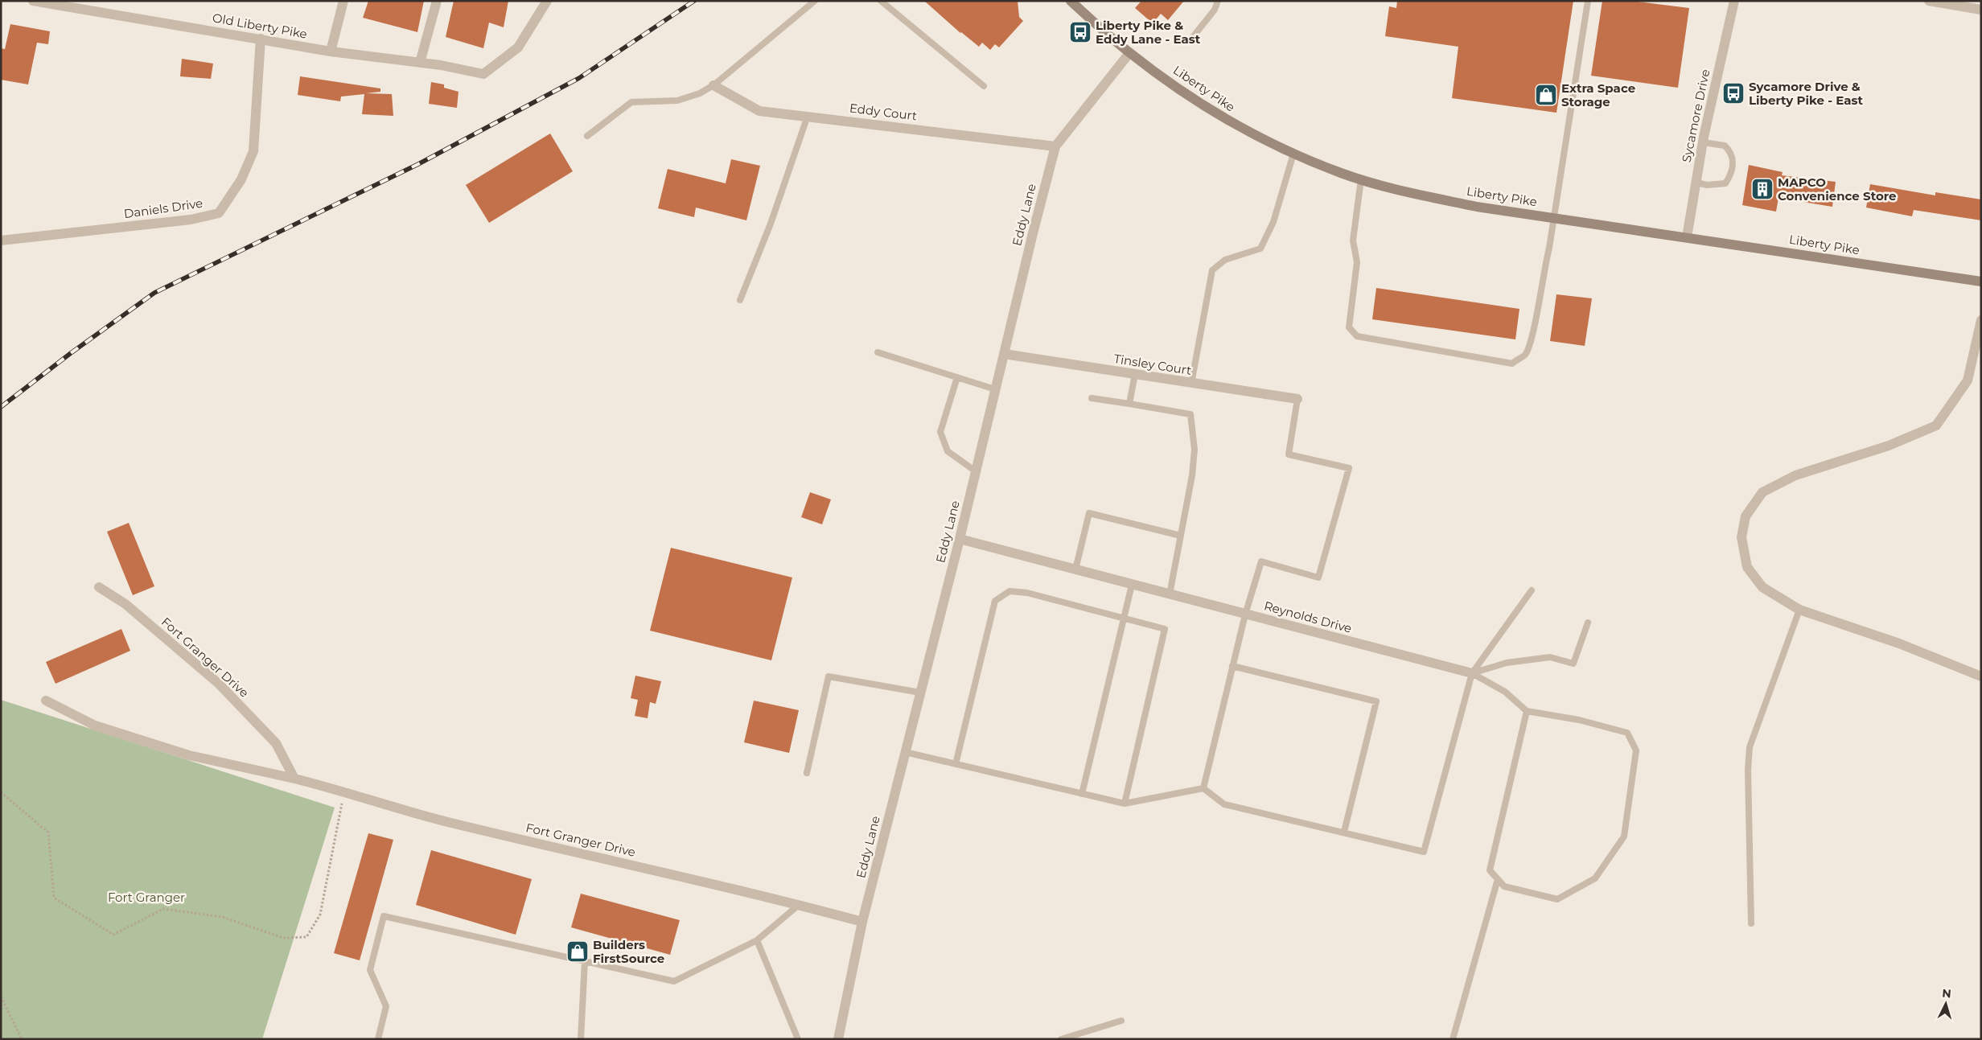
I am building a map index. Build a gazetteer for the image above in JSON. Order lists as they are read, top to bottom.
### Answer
{
  "streets": {
    "street": [
      "Old Liberty Pike",
      "Liberty Pike",
      "Eddy Court",
      "Sycamore Drive",
      "Daniels Drive",
      "Eddy Lane",
      "Tinsley Court",
      "Reynolds Drive",
      "Fort Granger Drive"
    ]
  },
  "crossings": [
    ["Old Liberty Pike", "Daniels Drive"],
    ["Liberty Pike", "Sycamore Drive"],
    ["Liberty Pike", "Eddy Lane"],
    ["Eddy Court", "Eddy Lane"],
    ["Eddy Lane", "Tinsley Court"],
    ["Eddy Lane", "Reynolds Drive"],
    ["Eddy Lane", "Fort Granger Drive"]
  ],
  "parks": ["Fort Granger"],
  "places": {
    "bus stop": ["Liberty Pike & Eddy Lane - East", "Sycamore Drive & Liberty Pike - East"],
    "shop": ["Extra Space Storage", "Builders FirstSource"],
    "building": ["MAPCO Convenience Store"]
  },
  "north": "top"
}
